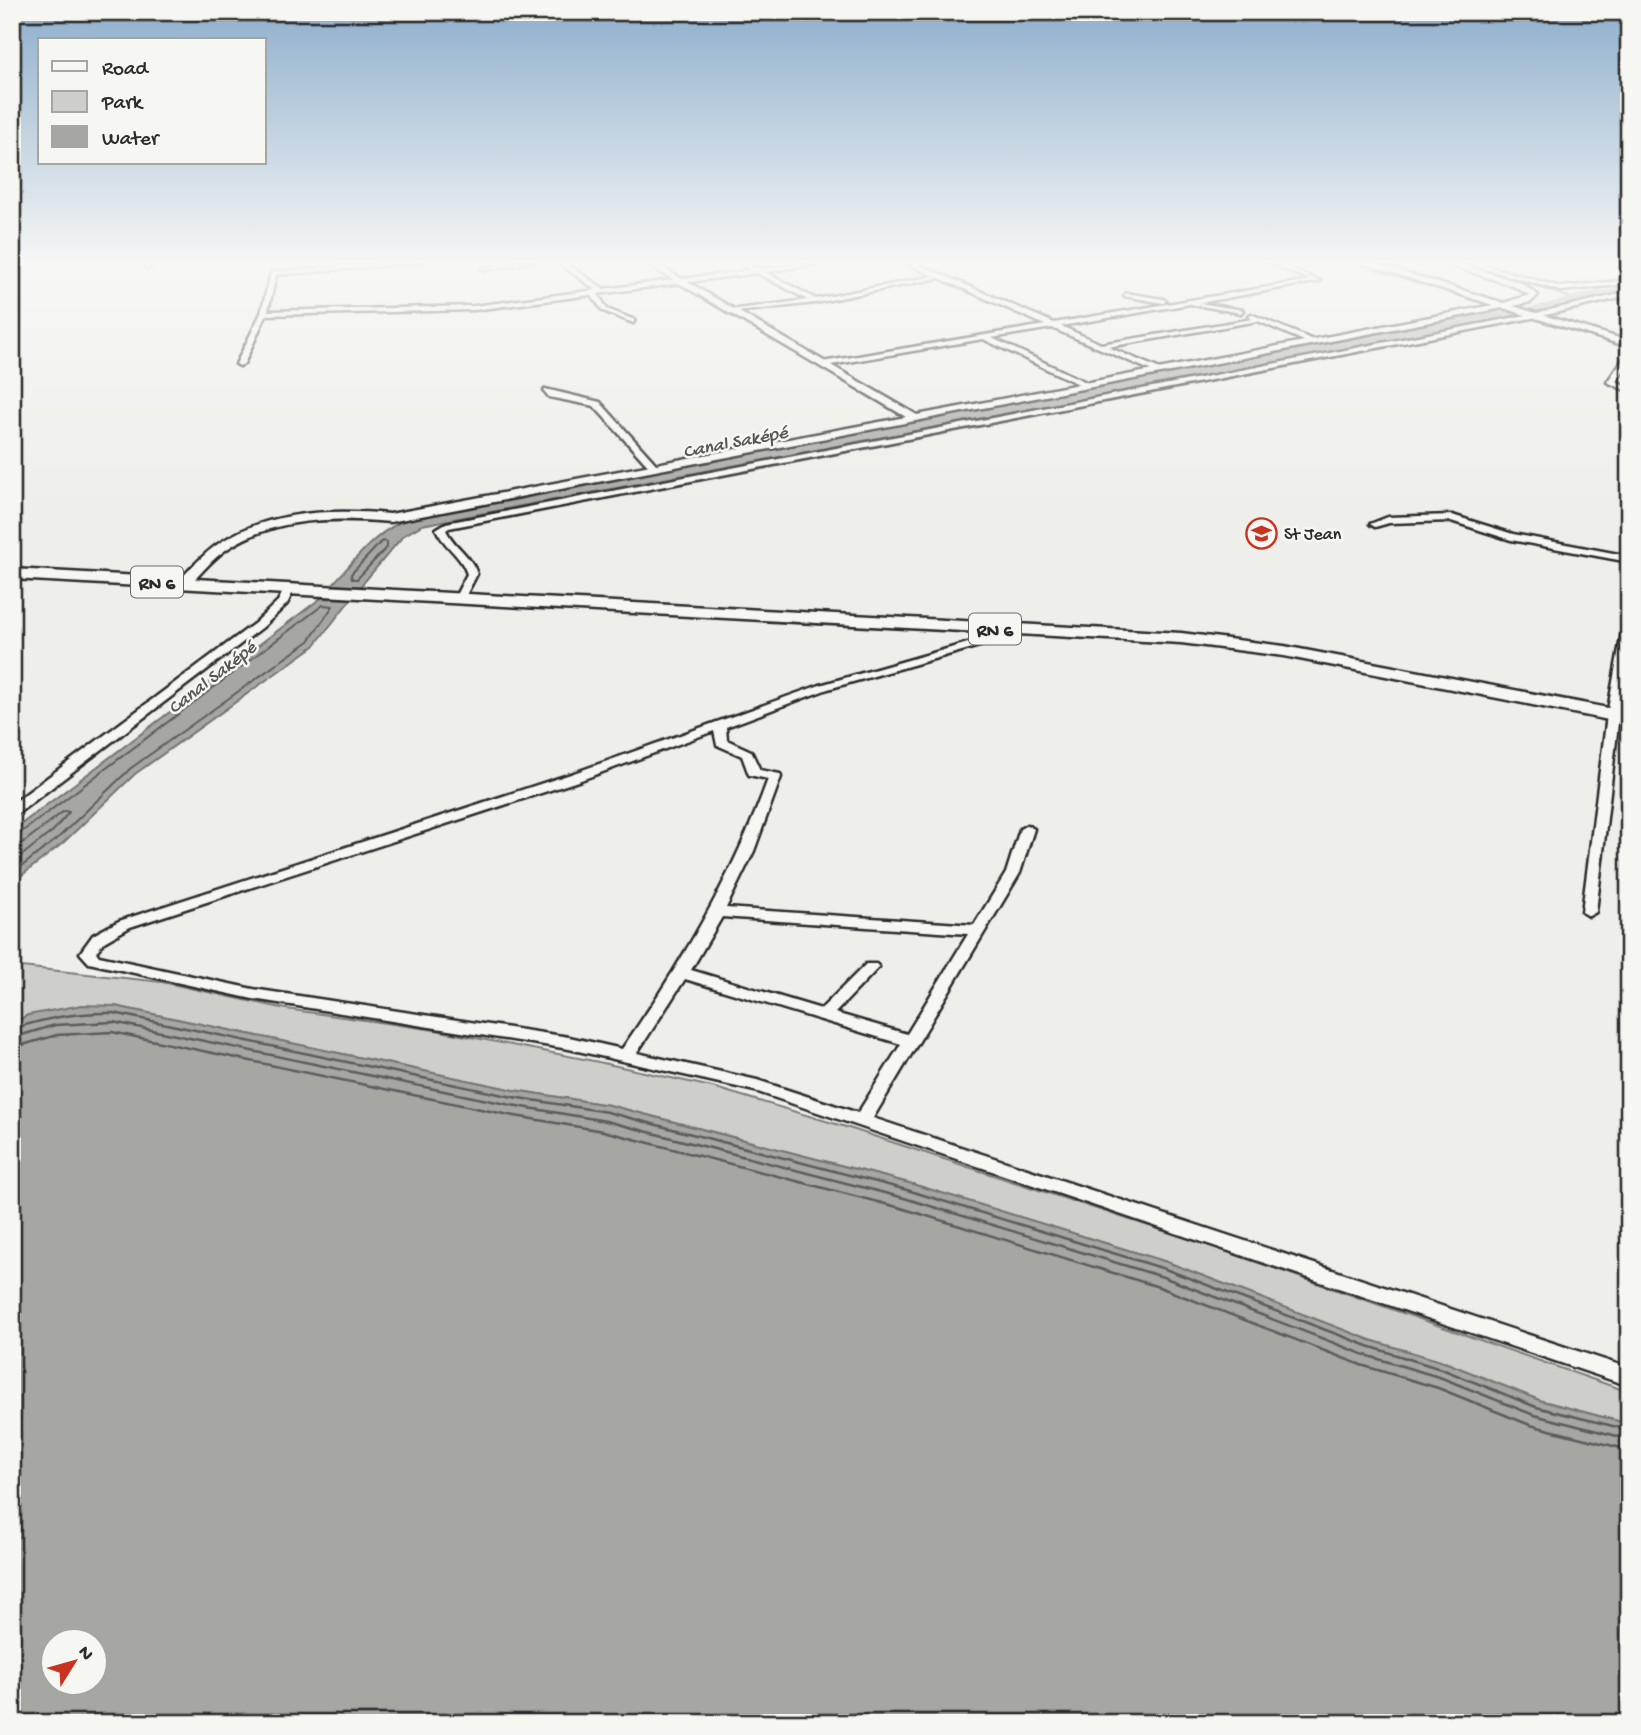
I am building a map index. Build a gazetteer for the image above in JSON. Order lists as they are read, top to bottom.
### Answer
{
  "streets": {
    "main road": ["RN 6"]
  },
  "water": ["Canal Saképé"],
  "places": {
    "school or university": ["St Jean"]
  },
  "legend": ["Road", "Park", "Water"],
  "north": "top right"
}
